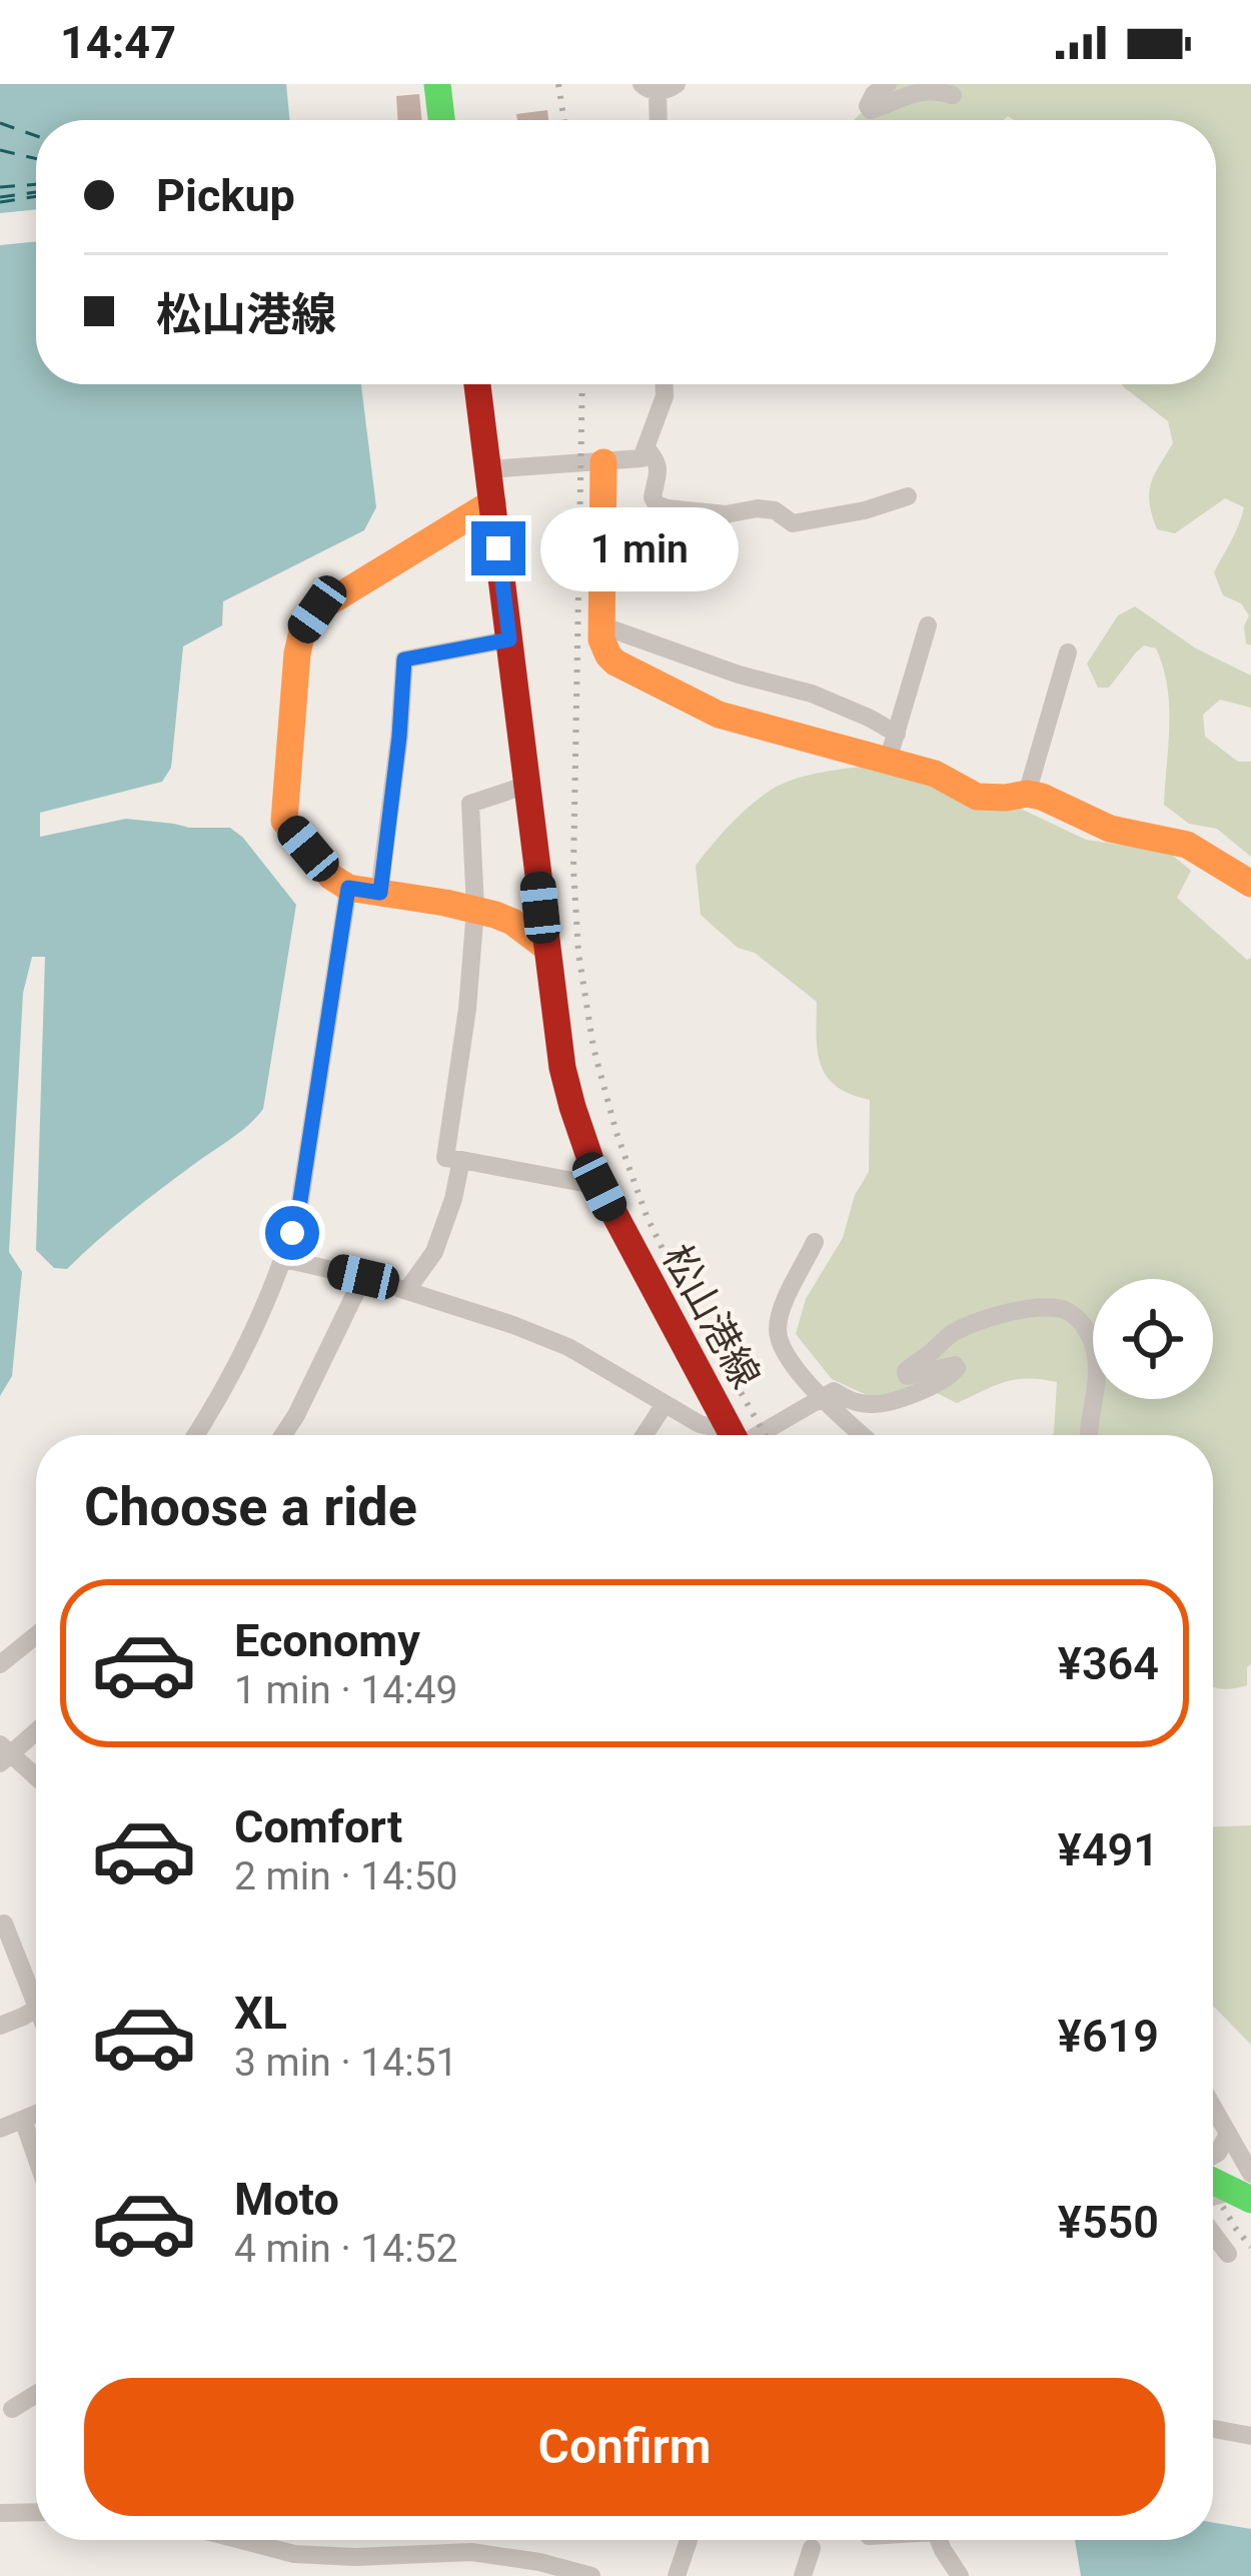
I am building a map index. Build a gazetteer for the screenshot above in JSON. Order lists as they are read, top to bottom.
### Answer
{
  "streets": {
    "street": ["松山港線"]
  },
  "page": {
    "status": "14:47",
    "banner": ["Pickup", "松山港線"],
    "bubble": "1 min",
    "heading": "Choose a ride",
    "list": [
      {
        "name": "Economy",
        "note": "1 min · 14:49",
        "value": "¥364"
      },
      {
        "name": "Comfort",
        "note": "2 min · 14:50",
        "value": "¥491"
      },
      {
        "name": "XL",
        "note": "3 min · 14:51",
        "value": "¥619"
      },
      {
        "name": "Moto",
        "note": "4 min · 14:52",
        "value": "¥550"
      }
    ],
    "buttons": "Confirm"
  }
}
